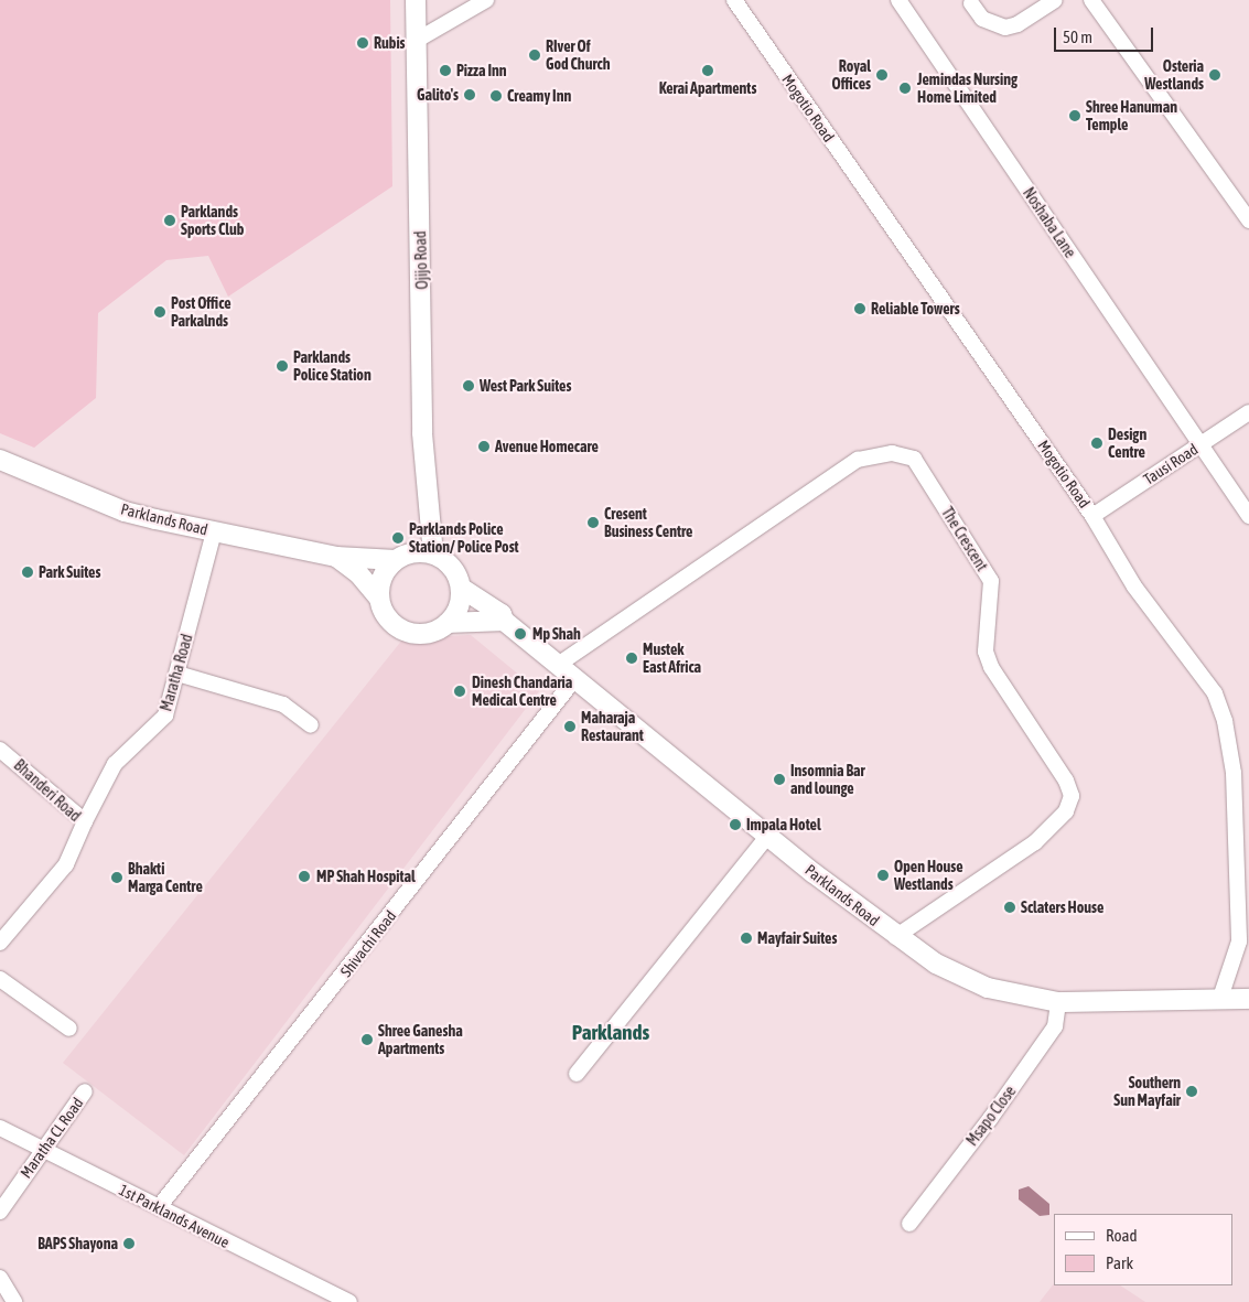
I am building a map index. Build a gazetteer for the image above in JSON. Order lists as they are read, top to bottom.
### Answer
{
  "streets": {
    "main road": ["Ojijo Road", "Parklands Road"],
    "street": [
      "Mogotio Road",
      "Noshaba Lane",
      "Tausi Road",
      "The Crescent",
      "Maratha Road",
      "Bhanderi Road",
      "Shivachi Road",
      "Msapo Close",
      "Maratha CL Road",
      "1st Parklands Avenue"
    ]
  },
  "crossings": [
    ["Mogotio Road", "Tausi Road"],
    ["Mogotio Road", "Parklands Road"],
    ["Noshaba Lane", "Tausi Road"],
    ["Ojijo Road", "Parklands Road"],
    ["Parklands Road", "The Crescent"],
    ["Parklands Road", "Maratha Road"],
    ["Parklands Road", "Shivachi Road"],
    ["Parklands Road", "Msapo Close"],
    ["Maratha Road", "Bhanderi Road"],
    ["Shivachi Road", "1st Parklands Avenue"],
    ["Maratha CL Road", "1st Parklands Avenue"]
  ],
  "districts": ["Parklands"],
  "places": [
    "Rubis",
    "RIver Of God Church",
    "Pizza Inn",
    "Kerai Apartments",
    "Royal Offices",
    "Osteria Westlands",
    "Jemindas Nursing Home Limited",
    "Galito's",
    "Creamy Inn",
    "Shree Hanuman Temple",
    "Parklands Sports Club",
    "Reliable Towers",
    "Post Office Parkalnds",
    "Parklands Police Station",
    "West Park Suites",
    "Design Centre",
    "Avenue Homecare",
    "Cresent Business Centre",
    "Parklands Police Station/ Police Post",
    "Park Suites",
    "Mp Shah",
    "Mustek East Africa",
    "Dinesh Chandaria Medical Centre",
    "Maharaja Restaurant",
    "Insomnia Bar and lounge",
    "Impala Hotel",
    "Open House Westlands",
    "MP Shah Hospital",
    "Bhakti Marga Centre",
    "Sclaters House",
    "Mayfair Suites",
    "Shree Ganesha Apartments",
    "Southern Sun Mayfair",
    "BAPS Shayona"
  ],
  "legend": ["Road", "Park"],
  "scale_bar": "50 m"
}
